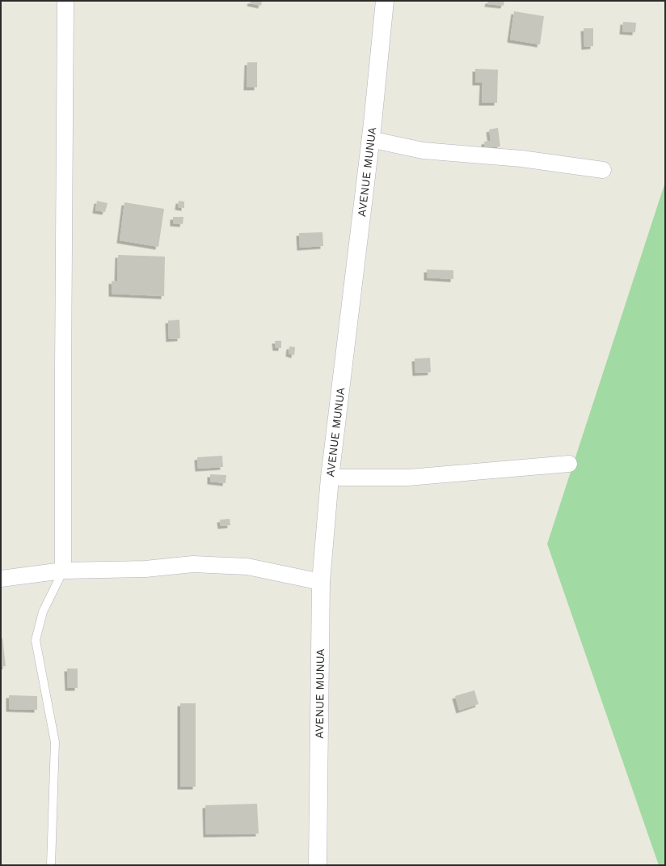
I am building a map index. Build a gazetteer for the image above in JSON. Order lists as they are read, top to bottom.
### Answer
{
  "streets": {
    "main road": ["AVENUE MUNUA"]
  }
}
